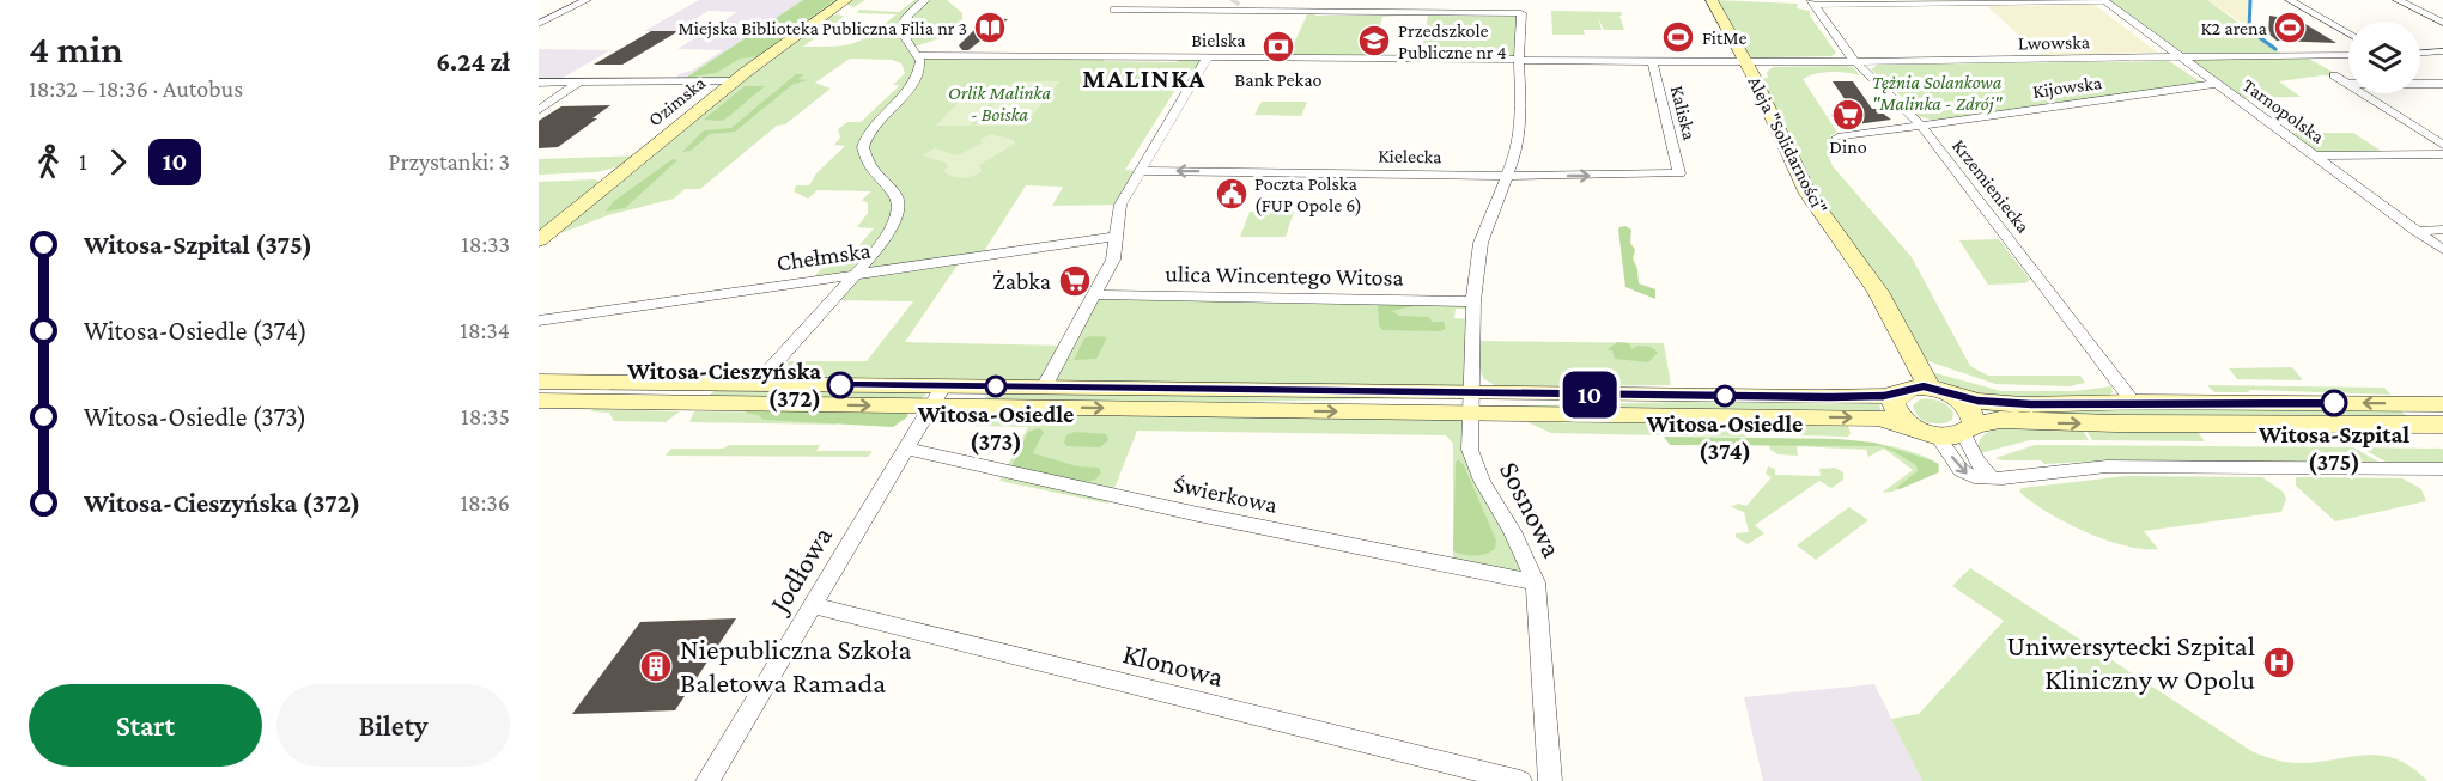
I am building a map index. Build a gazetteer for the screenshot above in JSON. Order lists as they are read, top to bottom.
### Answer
{
  "streets": {
    "street": [
      "Bielska",
      "Lwowska",
      "Kijowska",
      "Ozimska",
      "Tarnopolska",
      "Kaliska",
      "Aleja \"Solidarności\"",
      "Kielecka",
      "Krzemieniecka",
      "Chełmska",
      "ulica Wincentego Witosa",
      "Świerkowa",
      "Sosnowa",
      "Jodłowa",
      "Klonowa"
    ]
  },
  "crossings": [
    ["Bielska", "Lwowska"],
    ["Bielska", "Kaliska"],
    ["Bielska", "Aleja \"Solidarności\""],
    ["Lwowska", "Tarnopolska"],
    ["Lwowska", "Aleja \"Solidarności\""],
    ["Lwowska", "Krzemieniecka"],
    ["Kijowska", "Tarnopolska"],
    ["Kijowska", "Krzemieniecka"],
    ["Kaliska", "Kielecka"],
    ["Świerkowa", "Sosnowa"],
    ["Świerkowa", "Jodłowa"],
    ["Jodłowa", "Klonowa"]
  ],
  "districts": ["MALINKA"],
  "parks": ["Tężnia Solankowa \"Malinka - Zdrój\"", "Orlik Malinka - Boiska"],
  "places": {
    "library": ["Miejska Biblioteka Publiczna Filia nr 3"],
    "sports": ["K2 arena", "FitMe"],
    "school or university": ["Przedszkole Publiczne nr 4"],
    "bank": ["Bank Pekao"],
    "supermarket": ["Dino", "Żabka"],
    "public building": ["Poczta Polska (FUP Opole 6)"],
    "other": [
      "Witosa-Cieszyńska (372)",
      "Witosa-Osiedle (373)",
      "Witosa-Osiedle (374)",
      "Witosa-Szpital (375)"
    ],
    "hospital": ["Uniwersytecki Szpital Kliniczny w Opolu"],
    "building": ["Niepubliczna Szkoła Baletowa Ramada"]
  },
  "lines": ["bus line 10"],
  "page": {
    "heading": ["4 min", "18:32 – 18:36 · Autobus", "6.24 zł"],
    "on_map": "10",
    "legs": ["1", "10", "Przystanki: 3"],
    "list": [
      {
        "name": "Witosa-Szpital (375)",
        "value": "18:33"
      },
      {
        "name": "Witosa-Osiedle (374)",
        "value": "18:34"
      },
      {
        "name": "Witosa-Osiedle (373)",
        "value": "18:35"
      },
      {
        "name": "Witosa-Cieszyńska (372)",
        "value": "18:36"
      }
    ],
    "buttons": ["Start", "Bilety"]
  }
}
